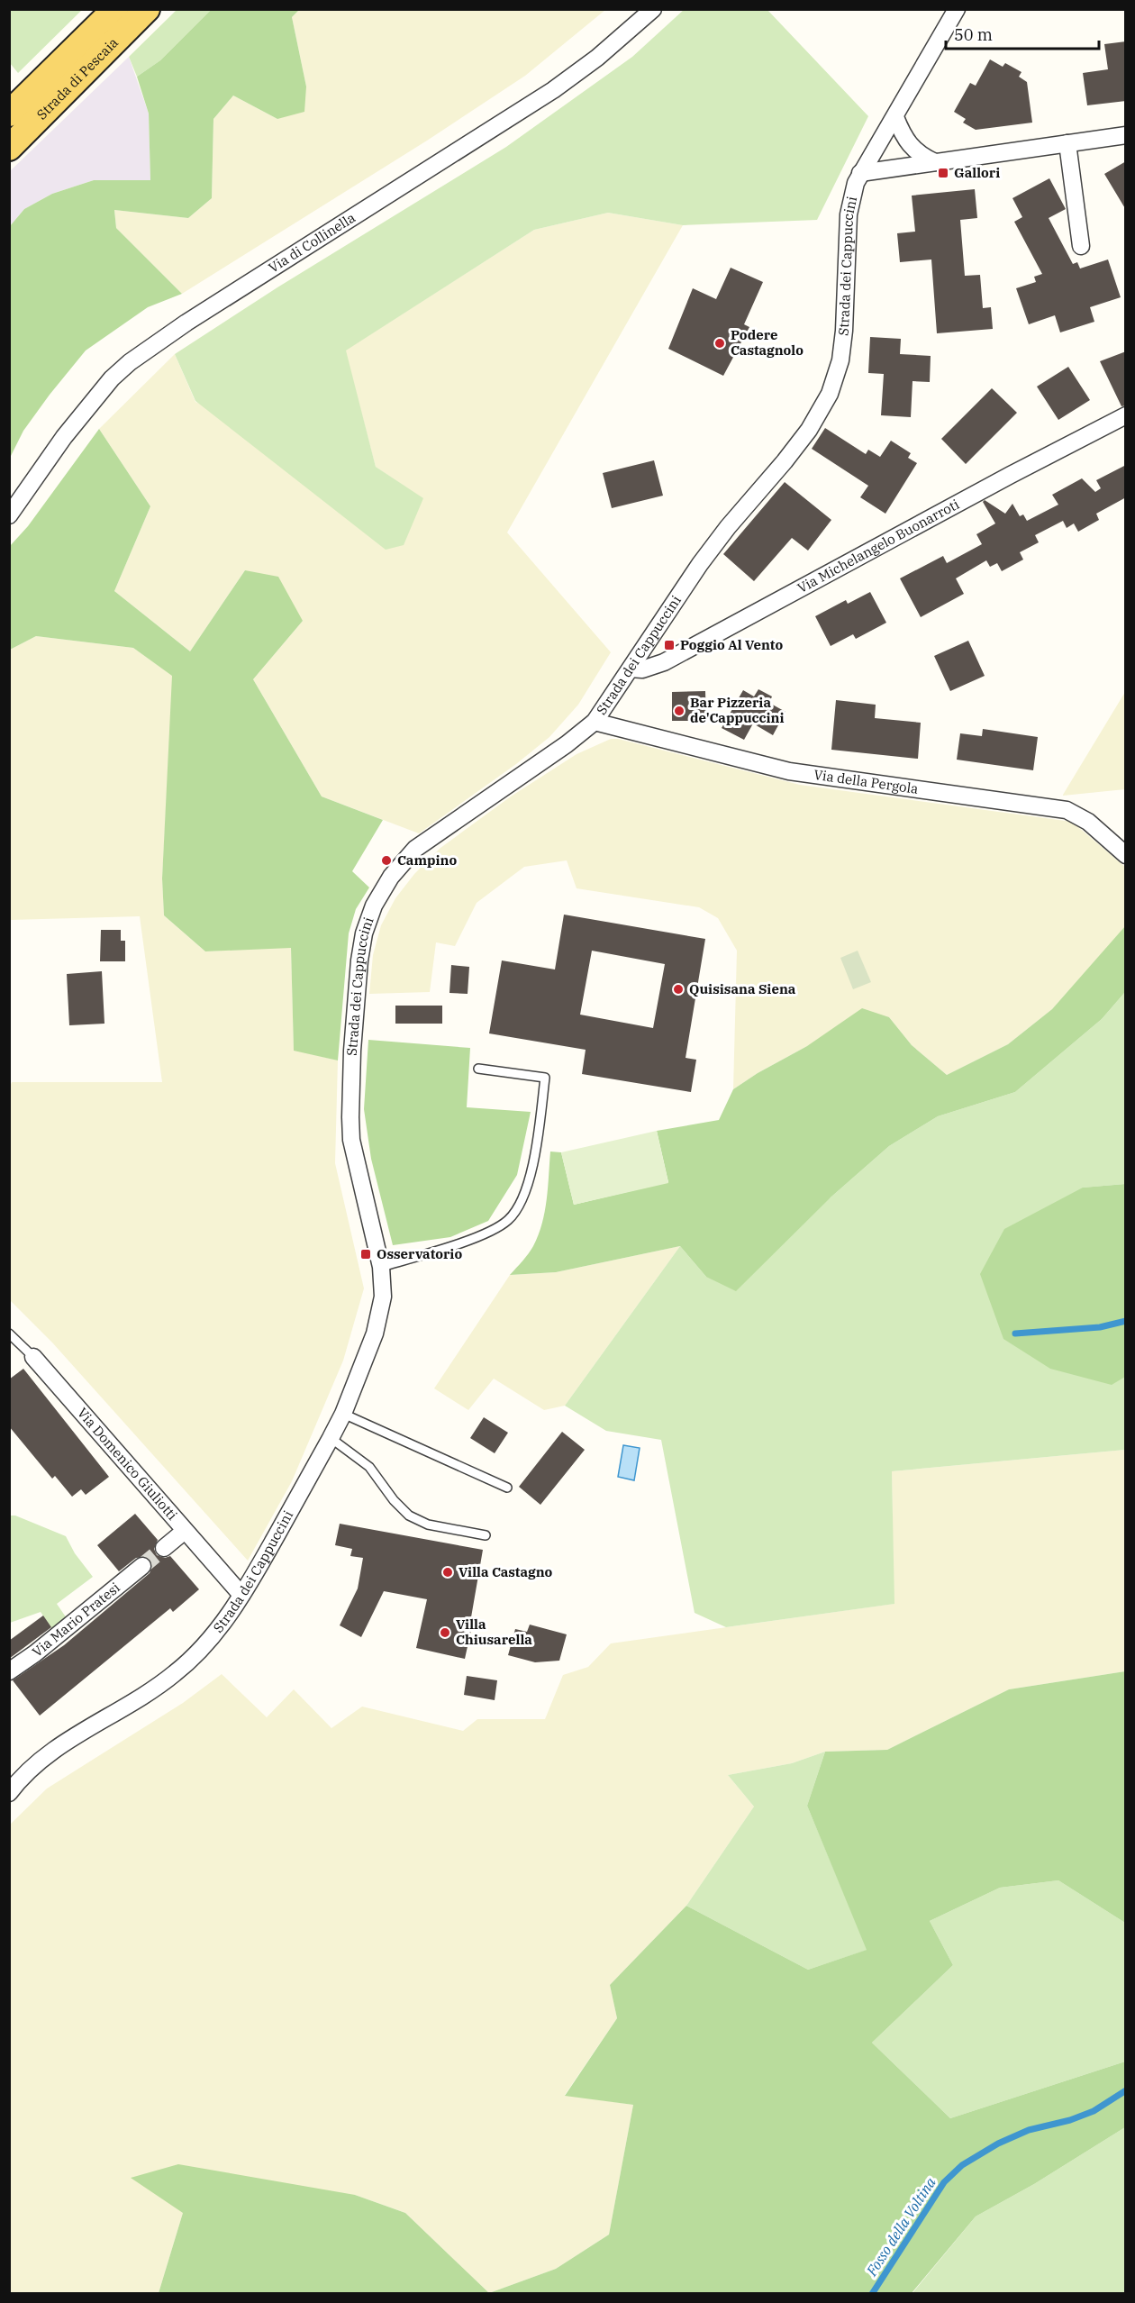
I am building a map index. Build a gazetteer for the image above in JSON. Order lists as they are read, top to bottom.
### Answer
{
  "streets": {
    "main road": ["Strada di Pescaia"],
    "street": [
      "Via di Collinella",
      "Strada dei Cappuccini",
      "Via Michelangelo Buonarroti",
      "Via della Pergola",
      "Via Domenico Giuliotti",
      "Via Mario Pratesi"
    ]
  },
  "crossings": [
    ["Strada dei Cappuccini", "Via Michelangelo Buonarroti"],
    ["Strada dei Cappuccini", "Via della Pergola"],
    ["Strada dei Cappuccini", "Via Domenico Giuliotti"]
  ],
  "water": ["Fosso della Voltina"],
  "places": {
    "transit": ["Gallori", "Poggio Al Vento", "Osservatorio"],
    "other": [
      "Podere Castagnolo",
      "Bar Pizzeria de'Cappuccini",
      "Campino",
      "Quisisana Siena",
      "Villa Castagno",
      "Villa Chiusarella"
    ]
  },
  "scale_bar": "50 m"
}
